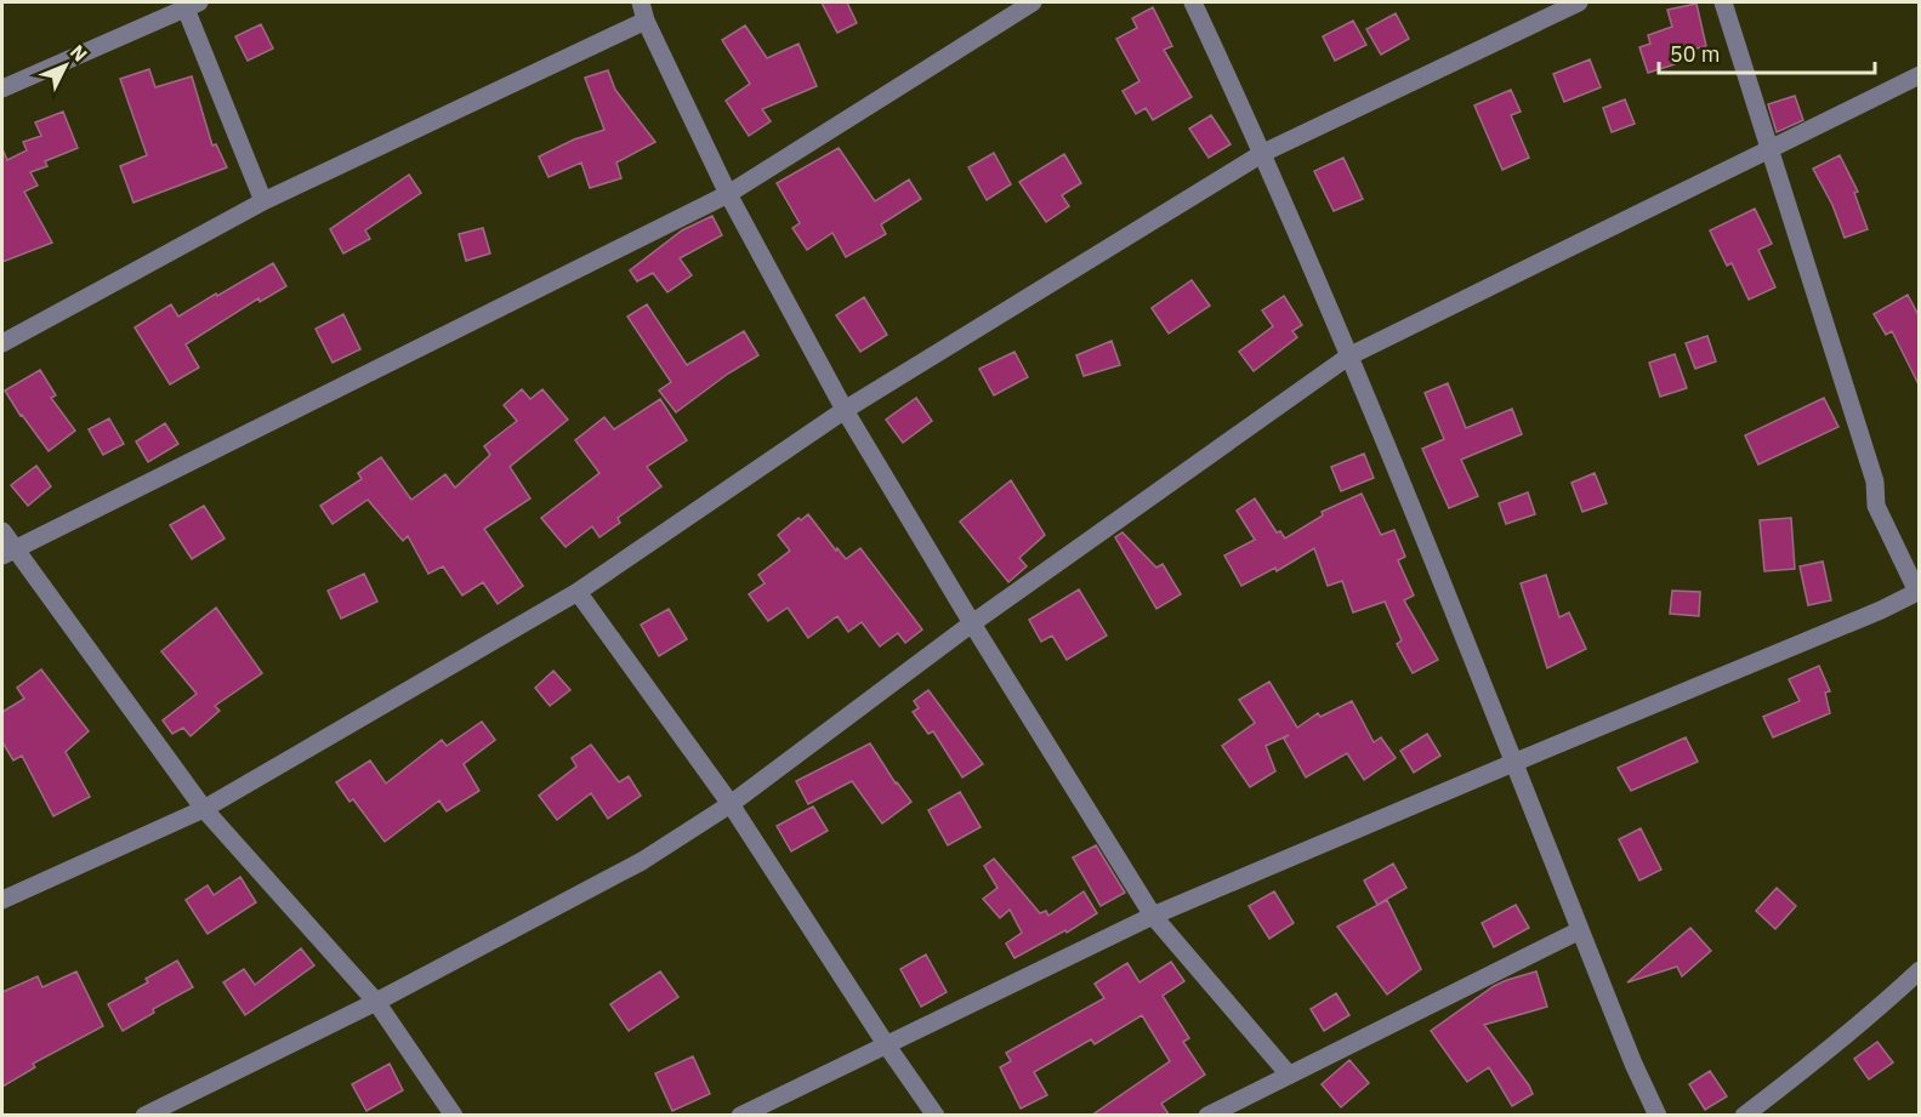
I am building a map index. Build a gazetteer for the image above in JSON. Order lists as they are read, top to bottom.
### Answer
{
  "scale_bar": "50 m",
  "north": "top right"
}
